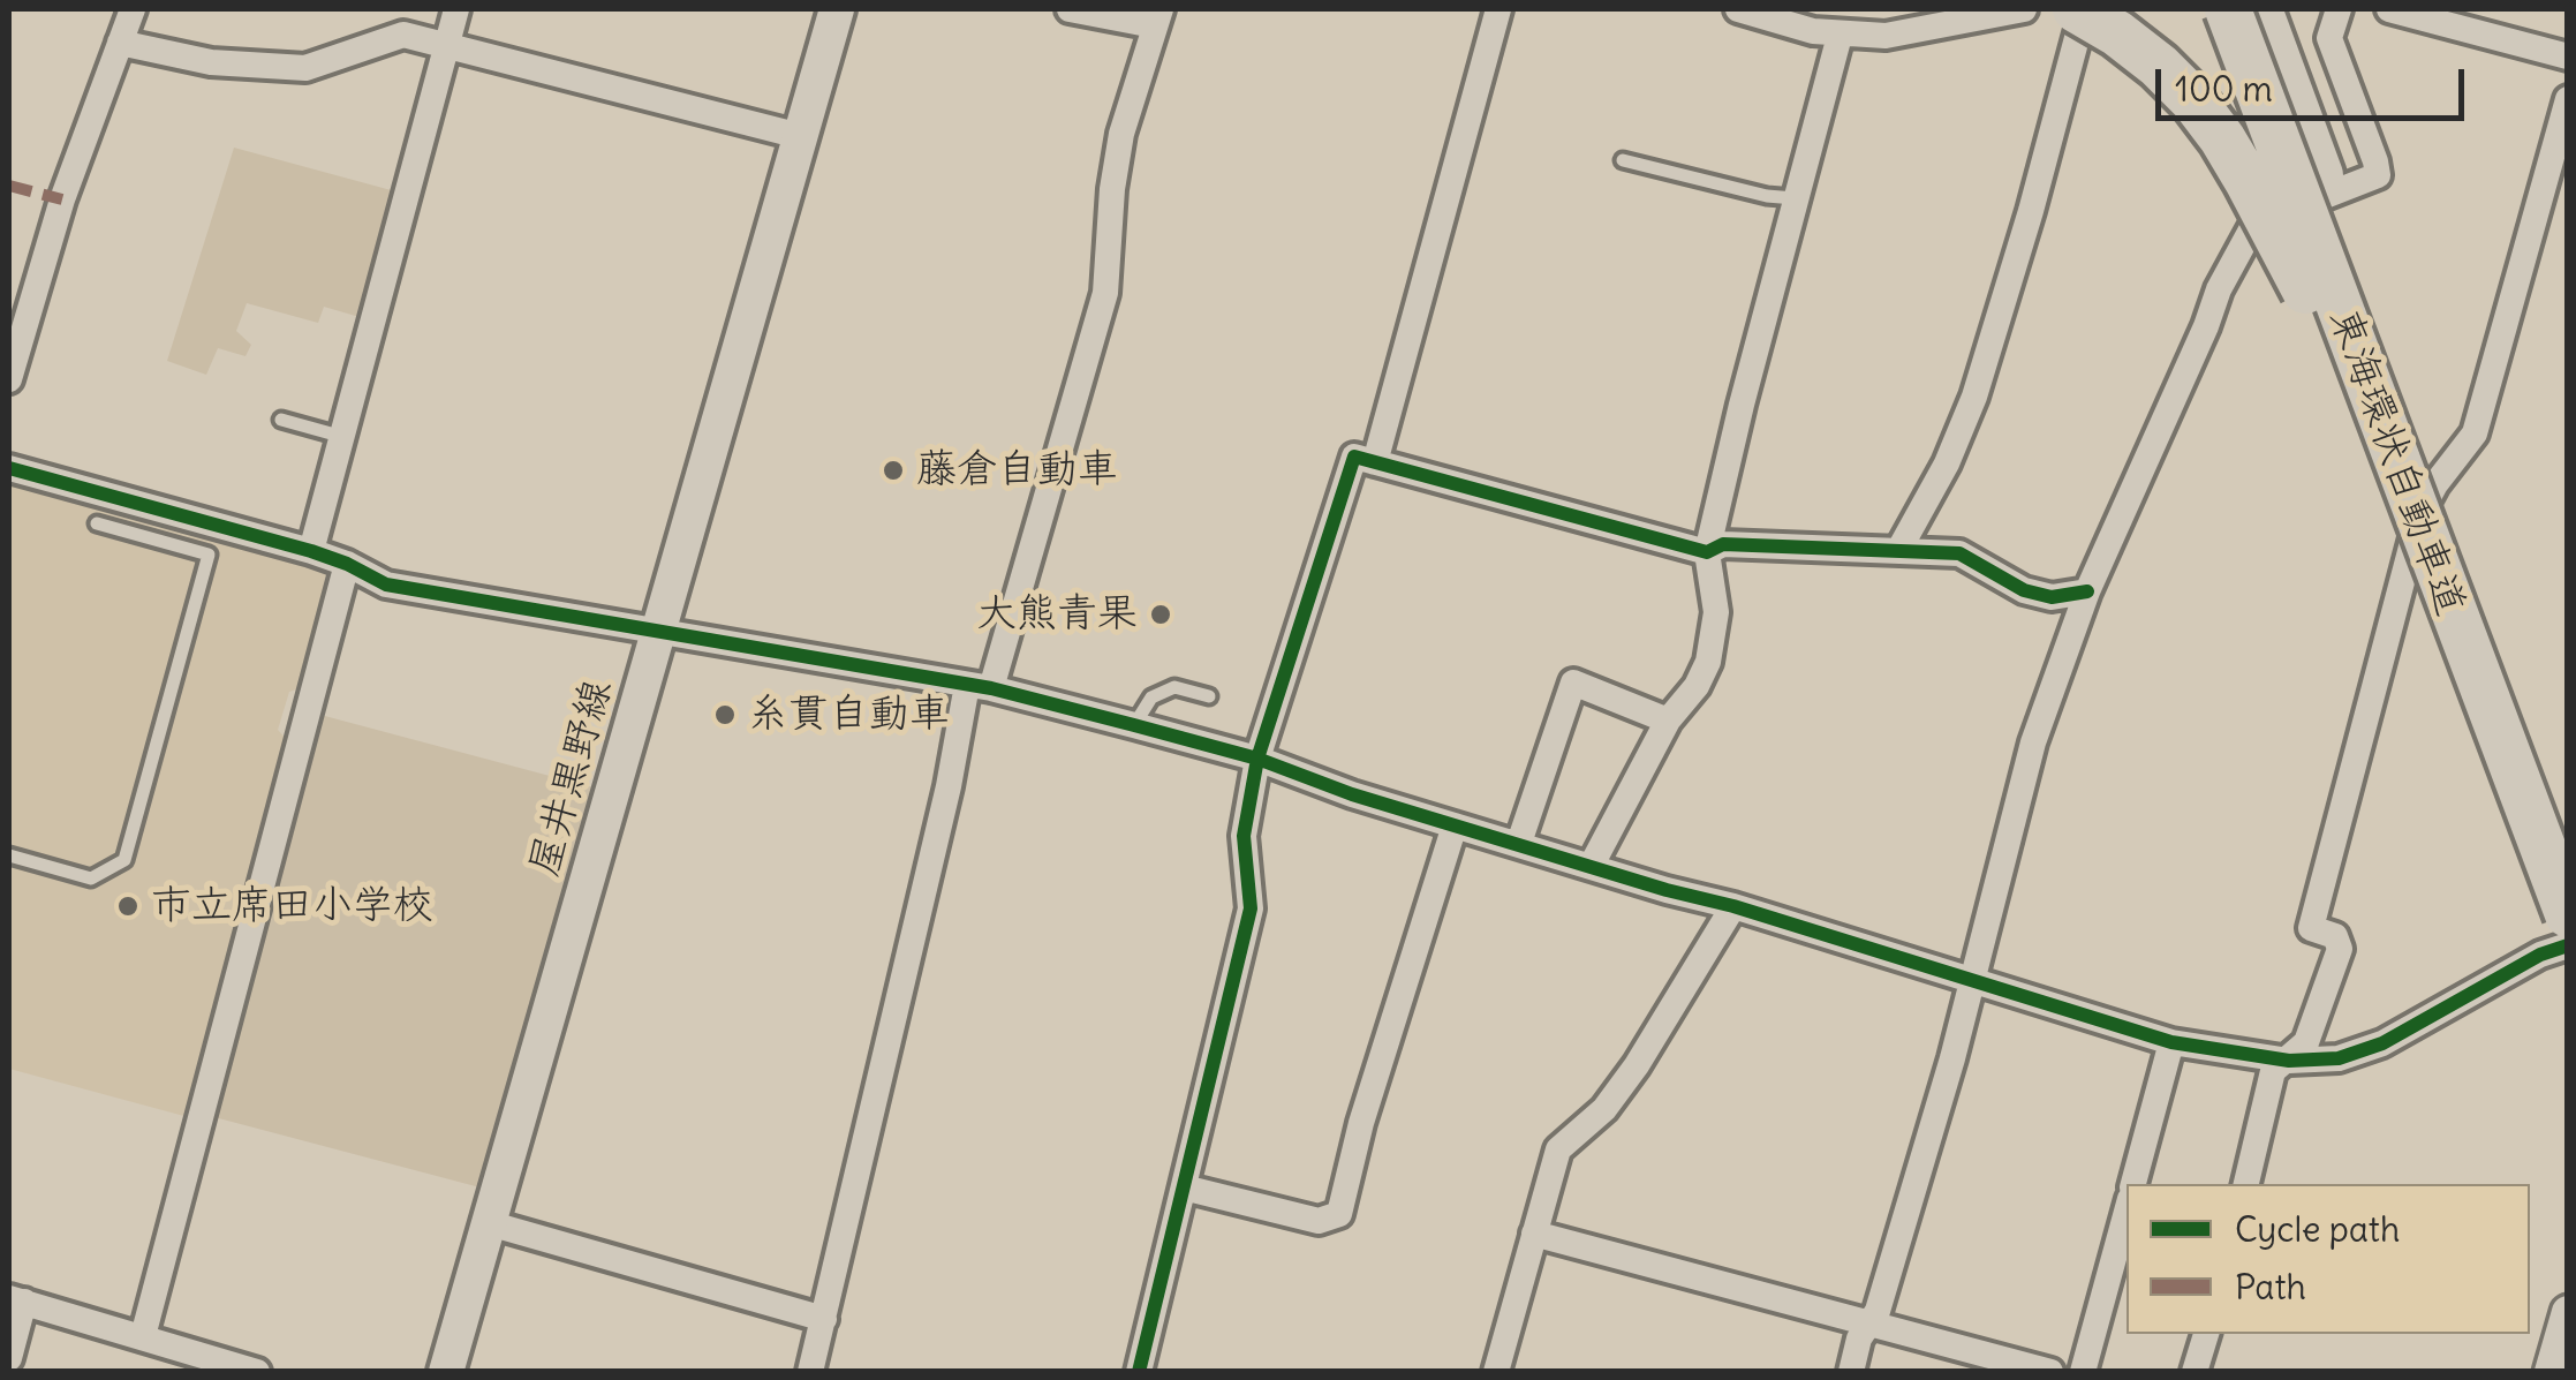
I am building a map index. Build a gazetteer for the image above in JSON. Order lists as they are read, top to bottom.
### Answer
{
  "streets": {
    "highway": ["東海環状自動車道"],
    "main road": ["屋井黒野線"]
  },
  "places": [
    "藤倉自動車",
    "大熊青果",
    "糸貫自動車",
    "市立席田小学校"
  ],
  "legend": ["Cycle path", "Path"],
  "scale_bar": "100 m"
}
